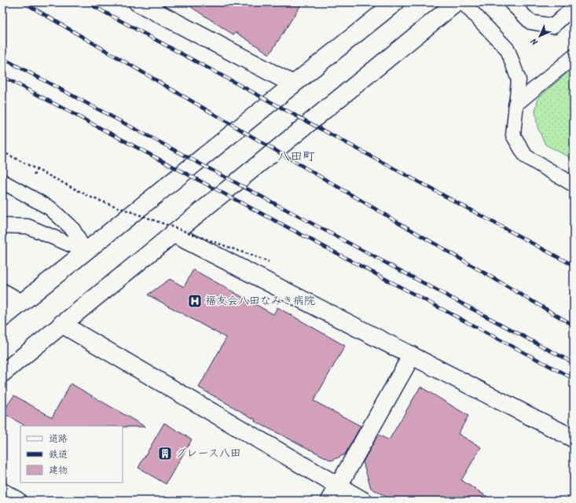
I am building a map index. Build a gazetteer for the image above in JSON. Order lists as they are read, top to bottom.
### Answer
{
  "districts": ["八田町"],
  "places": {
    "hospital": ["福友会八田なみき病院"],
    "building": ["グレース八田"]
  },
  "legend": ["道路", "鉄道", "建物"],
  "north": "bottom left"
}
